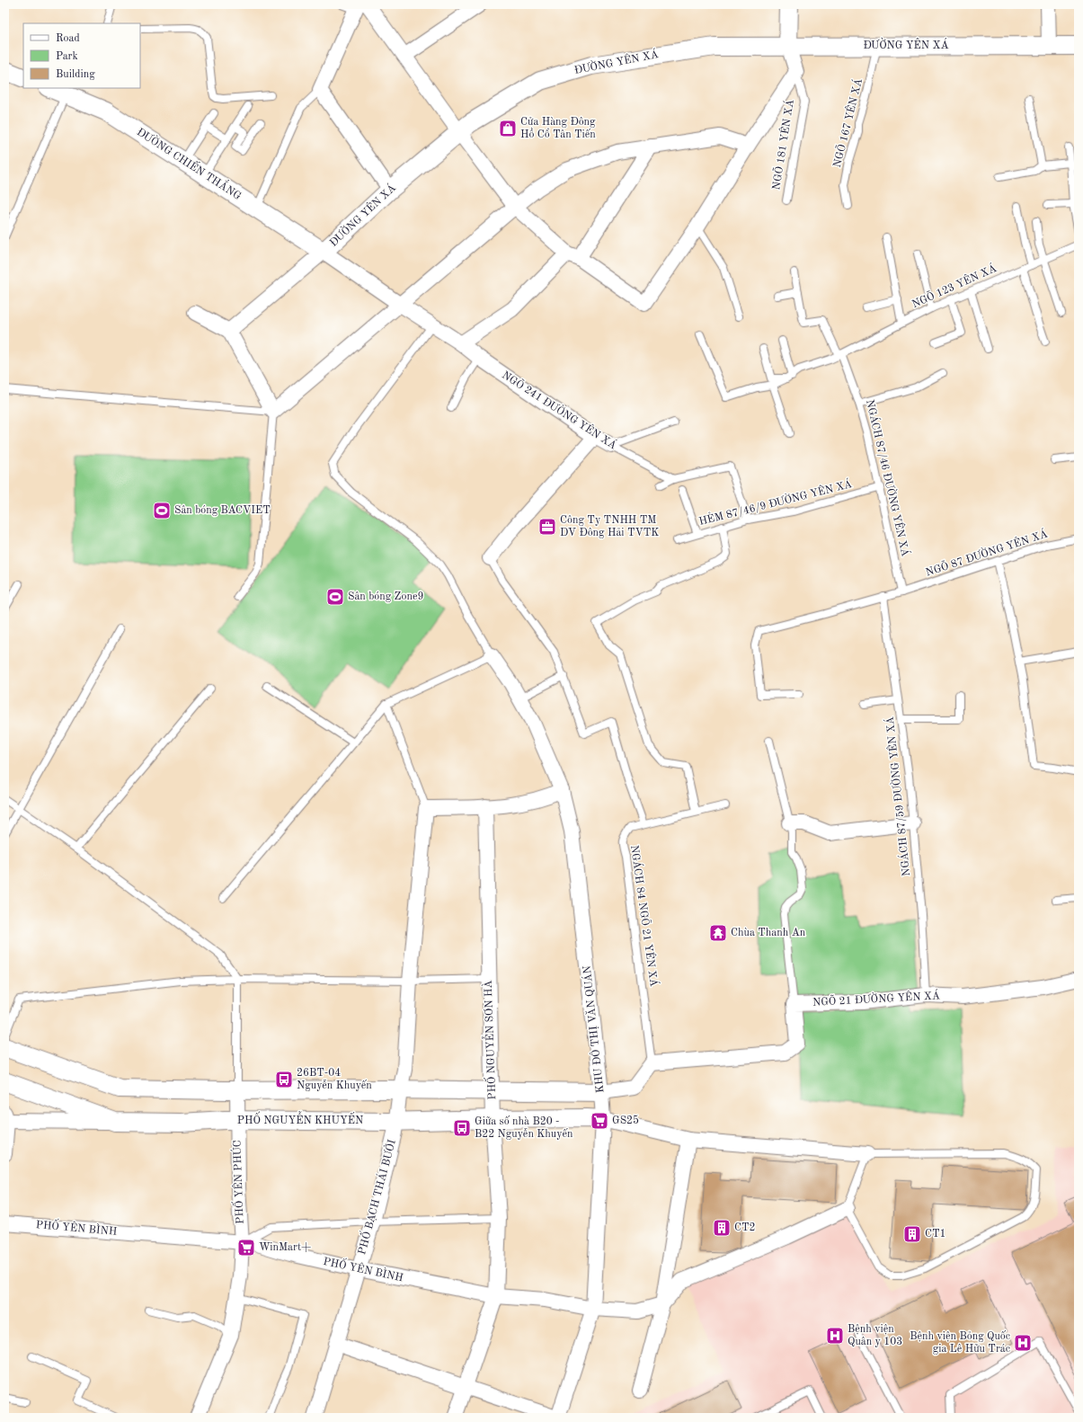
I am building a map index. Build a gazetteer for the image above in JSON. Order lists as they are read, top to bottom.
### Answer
{
  "streets": {
    "street": [
      "ĐƯỜNG YÊN XÁ",
      "ĐƯỜNG CHIẾN THẮNG",
      "NGÕ 241 ĐƯỜNG YÊN XÁ",
      "NGÕ 21 ĐƯỜNG YÊN XÁ",
      "KHU ĐÔ THỊ VĂN QUÁN",
      "PHỐ NGUYỄN SƠN HÀ",
      "PHỐ NGUYỄN KHUYẾN",
      "PHỐ YÊN PHÚC",
      "PHỐ BẠCH THÁI BƯỞI",
      "PHỐ YÊN BÌNH"
    ],
    "lane": [
      "NGÕ 167 YÊN XÁ",
      "NGÕ 181 YÊN XÁ",
      "NGÕ 123 YÊN XÁ",
      "NGÁCH 87/46 ĐƯỜNG YÊN XÁ",
      "HẺM 87/46/9 ĐƯỜNG YÊN XÁ",
      "NGÕ 87 ĐƯỜNG YÊN XÁ",
      "NGÁCH 87/59 ĐƯỜNG YÊN XÁ",
      "NGÁCH 84 NGÕ 21 YÊN XÁ"
    ]
  },
  "crossings": [
    ["ĐƯỜNG YÊN XÁ", "NGÕ 167 YÊN XÁ"],
    ["ĐƯỜNG YÊN XÁ", "ĐƯỜNG CHIẾN THẮNG"],
    ["ĐƯỜNG YÊN XÁ", "NGÕ 241 ĐƯỜNG YÊN XÁ"],
    ["ĐƯỜNG CHIẾN THẮNG", "NGÕ 241 ĐƯỜNG YÊN XÁ"],
    ["NGÕ 123 YÊN XÁ", "NGÁCH 87/46 ĐƯỜNG YÊN XÁ"],
    ["NGÁCH 87/46 ĐƯỜNG YÊN XÁ", "HẺM 87/46/9 ĐƯỜNG YÊN XÁ"],
    ["NGÁCH 87/46 ĐƯỜNG YÊN XÁ", "NGÕ 87 ĐƯỜNG YÊN XÁ"],
    ["NGÕ 87 ĐƯỜNG YÊN XÁ", "NGÁCH 87/59 ĐƯỜNG YÊN XÁ"],
    ["NGÁCH 87/59 ĐƯỜNG YÊN XÁ", "NGÕ 21 ĐƯỜNG YÊN XÁ"],
    ["KHU ĐÔ THỊ VĂN QUÁN", "PHỐ NGUYỄN KHUYẾN"],
    ["KHU ĐÔ THỊ VĂN QUÁN", "PHỐ YÊN BÌNH"],
    ["PHỐ NGUYỄN SƠN HÀ", "PHỐ NGUYỄN KHUYẾN"],
    ["PHỐ NGUYỄN SƠN HÀ", "PHỐ YÊN BÌNH"],
    ["PHỐ NGUYỄN KHUYẾN", "PHỐ YÊN PHÚC"],
    ["PHỐ NGUYỄN KHUYẾN", "PHỐ BẠCH THÁI BƯỞI"],
    ["PHỐ YÊN PHÚC", "PHỐ YÊN BÌNH"],
    ["PHỐ BẠCH THÁI BƯỞI", "PHỐ YÊN BÌNH"]
  ],
  "places": {
    "shop": ["Cửa Hàng Đông Hồ Cổ Tân Tiến"],
    "sports": ["Sân bóng BACVIET", "Sân bóng Zone9"],
    "office": ["Công Ty TNHH TM DV Đông Hải TVTK"],
    "temple": ["Chùa Thanh An"],
    "bus stop": ["26BT-04 Nguyễn Khuyến", "Giữa số nhà B20 - B22 Nguyễn Khuyến"],
    "supermarket": ["GS25", "WinMart+"],
    "building": ["CT2", "CT1"],
    "hospital": ["Bệnh viện Quân y 103", "Bệnh viện Bỏng Quốc gia Lê Hữu Trác"]
  },
  "legend": ["Road", "Park", "Building"]
}
